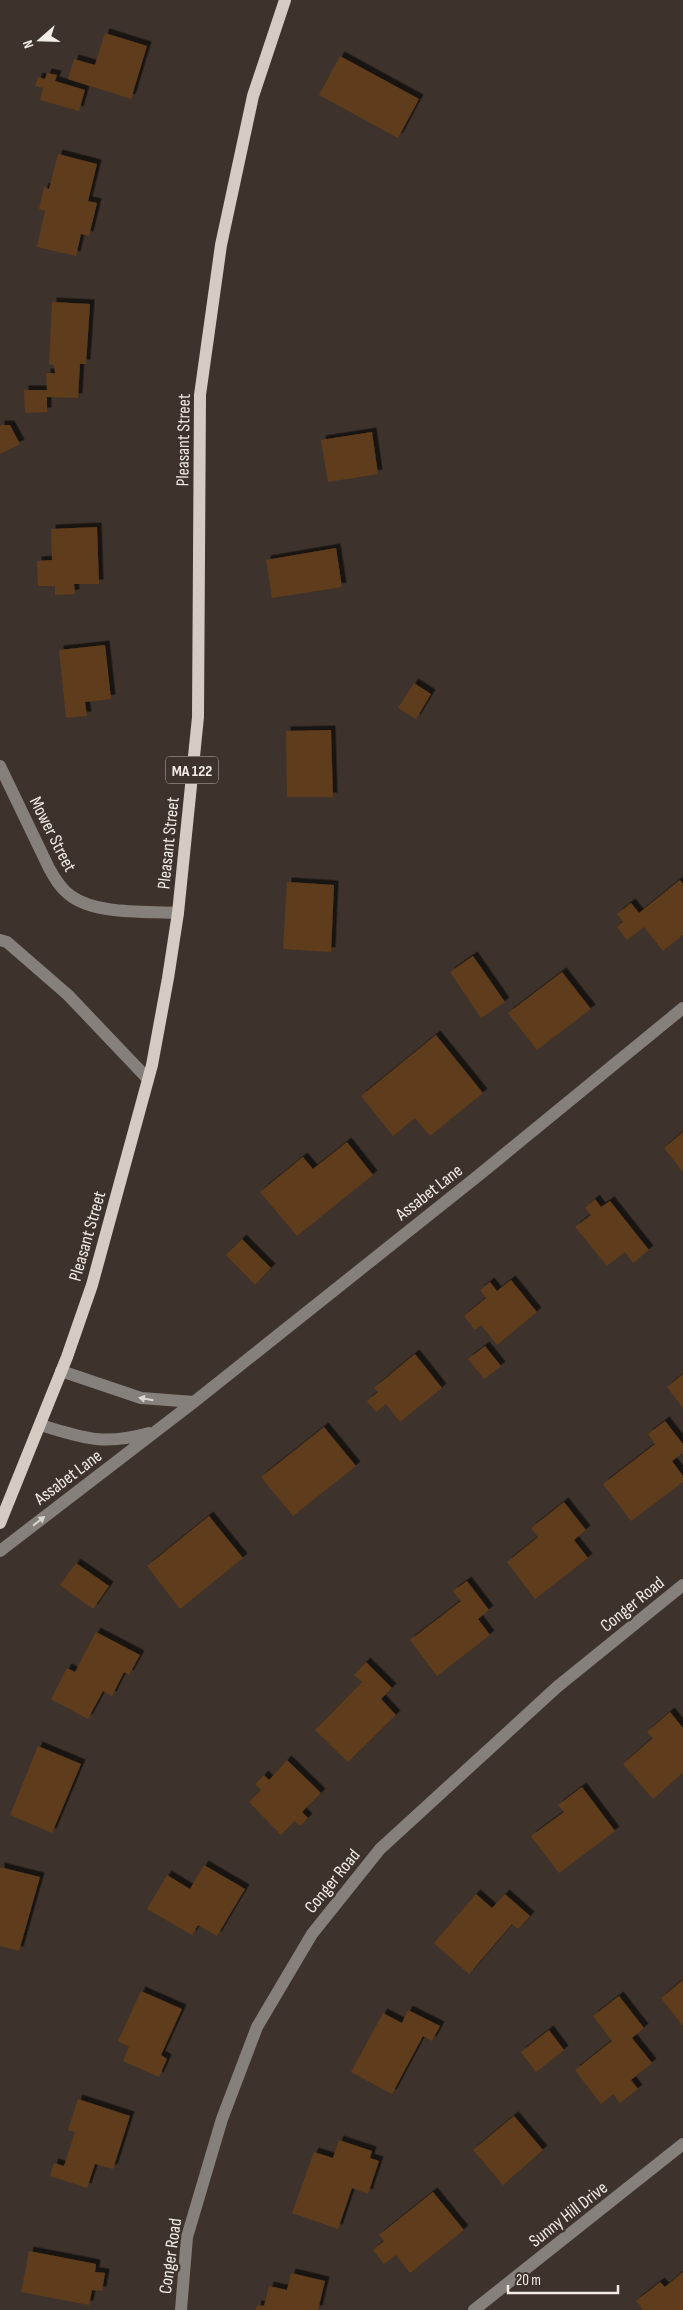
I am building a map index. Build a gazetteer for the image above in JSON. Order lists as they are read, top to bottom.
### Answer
{
  "streets": {
    "main road": ["Pleasant Street", "MA 122"],
    "street": [
      "Mower Street",
      "Assabet Lane",
      "Conger Road",
      "Sunny Hill Drive"
    ]
  },
  "crossings": [
    ["Pleasant Street", "Mower Street"],
    ["Pleasant Street", "Assabet Lane"]
  ],
  "scale_bar": "20 m",
  "north": "left"
}
